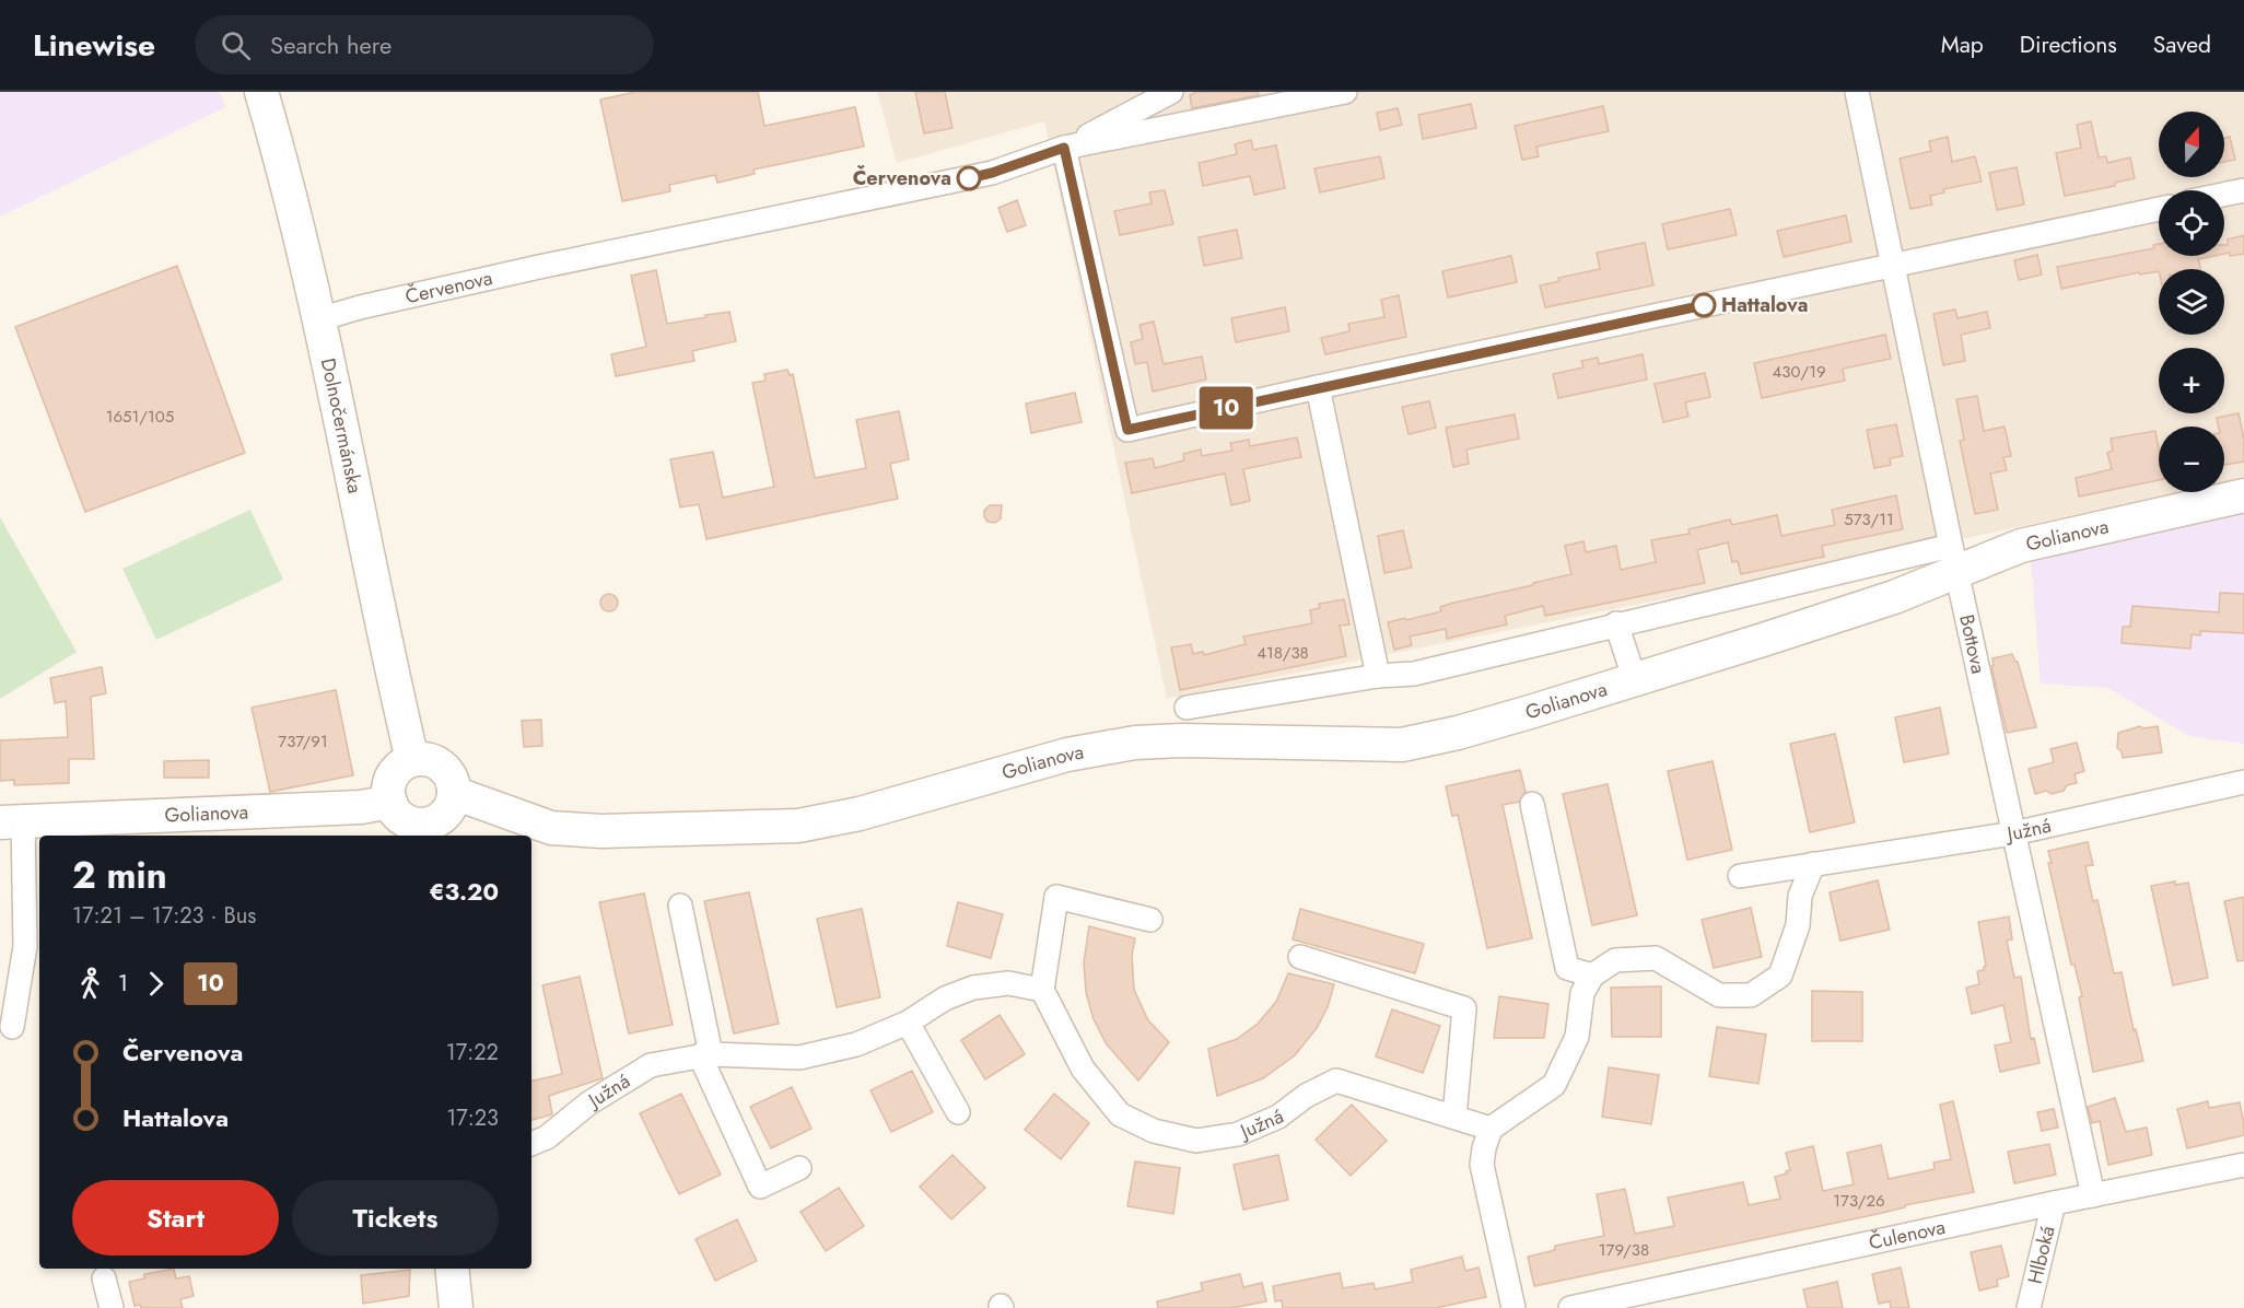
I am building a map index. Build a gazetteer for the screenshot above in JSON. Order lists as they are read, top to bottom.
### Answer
{
  "streets": {
    "street": [
      "Červenova",
      "Dolnočermánska",
      "Golianova",
      "Bottova",
      "Južná",
      "Čulenova",
      "Hlboká"
    ]
  },
  "crossings": [
    ["Červenova", "Dolnočermánska"],
    ["Dolnočermánska", "Golianova"],
    ["Golianova", "Bottova"],
    ["Bottova", "Južná"],
    ["Bottova", "Čulenova"],
    ["Čulenova", "Hlboká"]
  ],
  "places": ["Červenova", "Hattalova"],
  "lines": ["bus line 10"],
  "house_numbers": [
    "430/19",
    "1651/105",
    "573/11",
    "418/38",
    "737/91",
    "173/26",
    "179/38"
  ],
  "north": "top",
  "page": {
    "header": "Linewise",
    "search": "Search here",
    "nav": ["Map", "Directions", "Saved"],
    "on_map": "10",
    "map_buttons": ["+", "−"],
    "heading": ["2 min", "17:21 – 17:23 · Bus", "€3.20"],
    "legs": ["1", "10"],
    "list": [
      {
        "name": "Červenova",
        "value": "17:22"
      },
      {
        "name": "Hattalova",
        "value": "17:23"
      }
    ],
    "buttons": ["Start", "Tickets"]
  }
}
